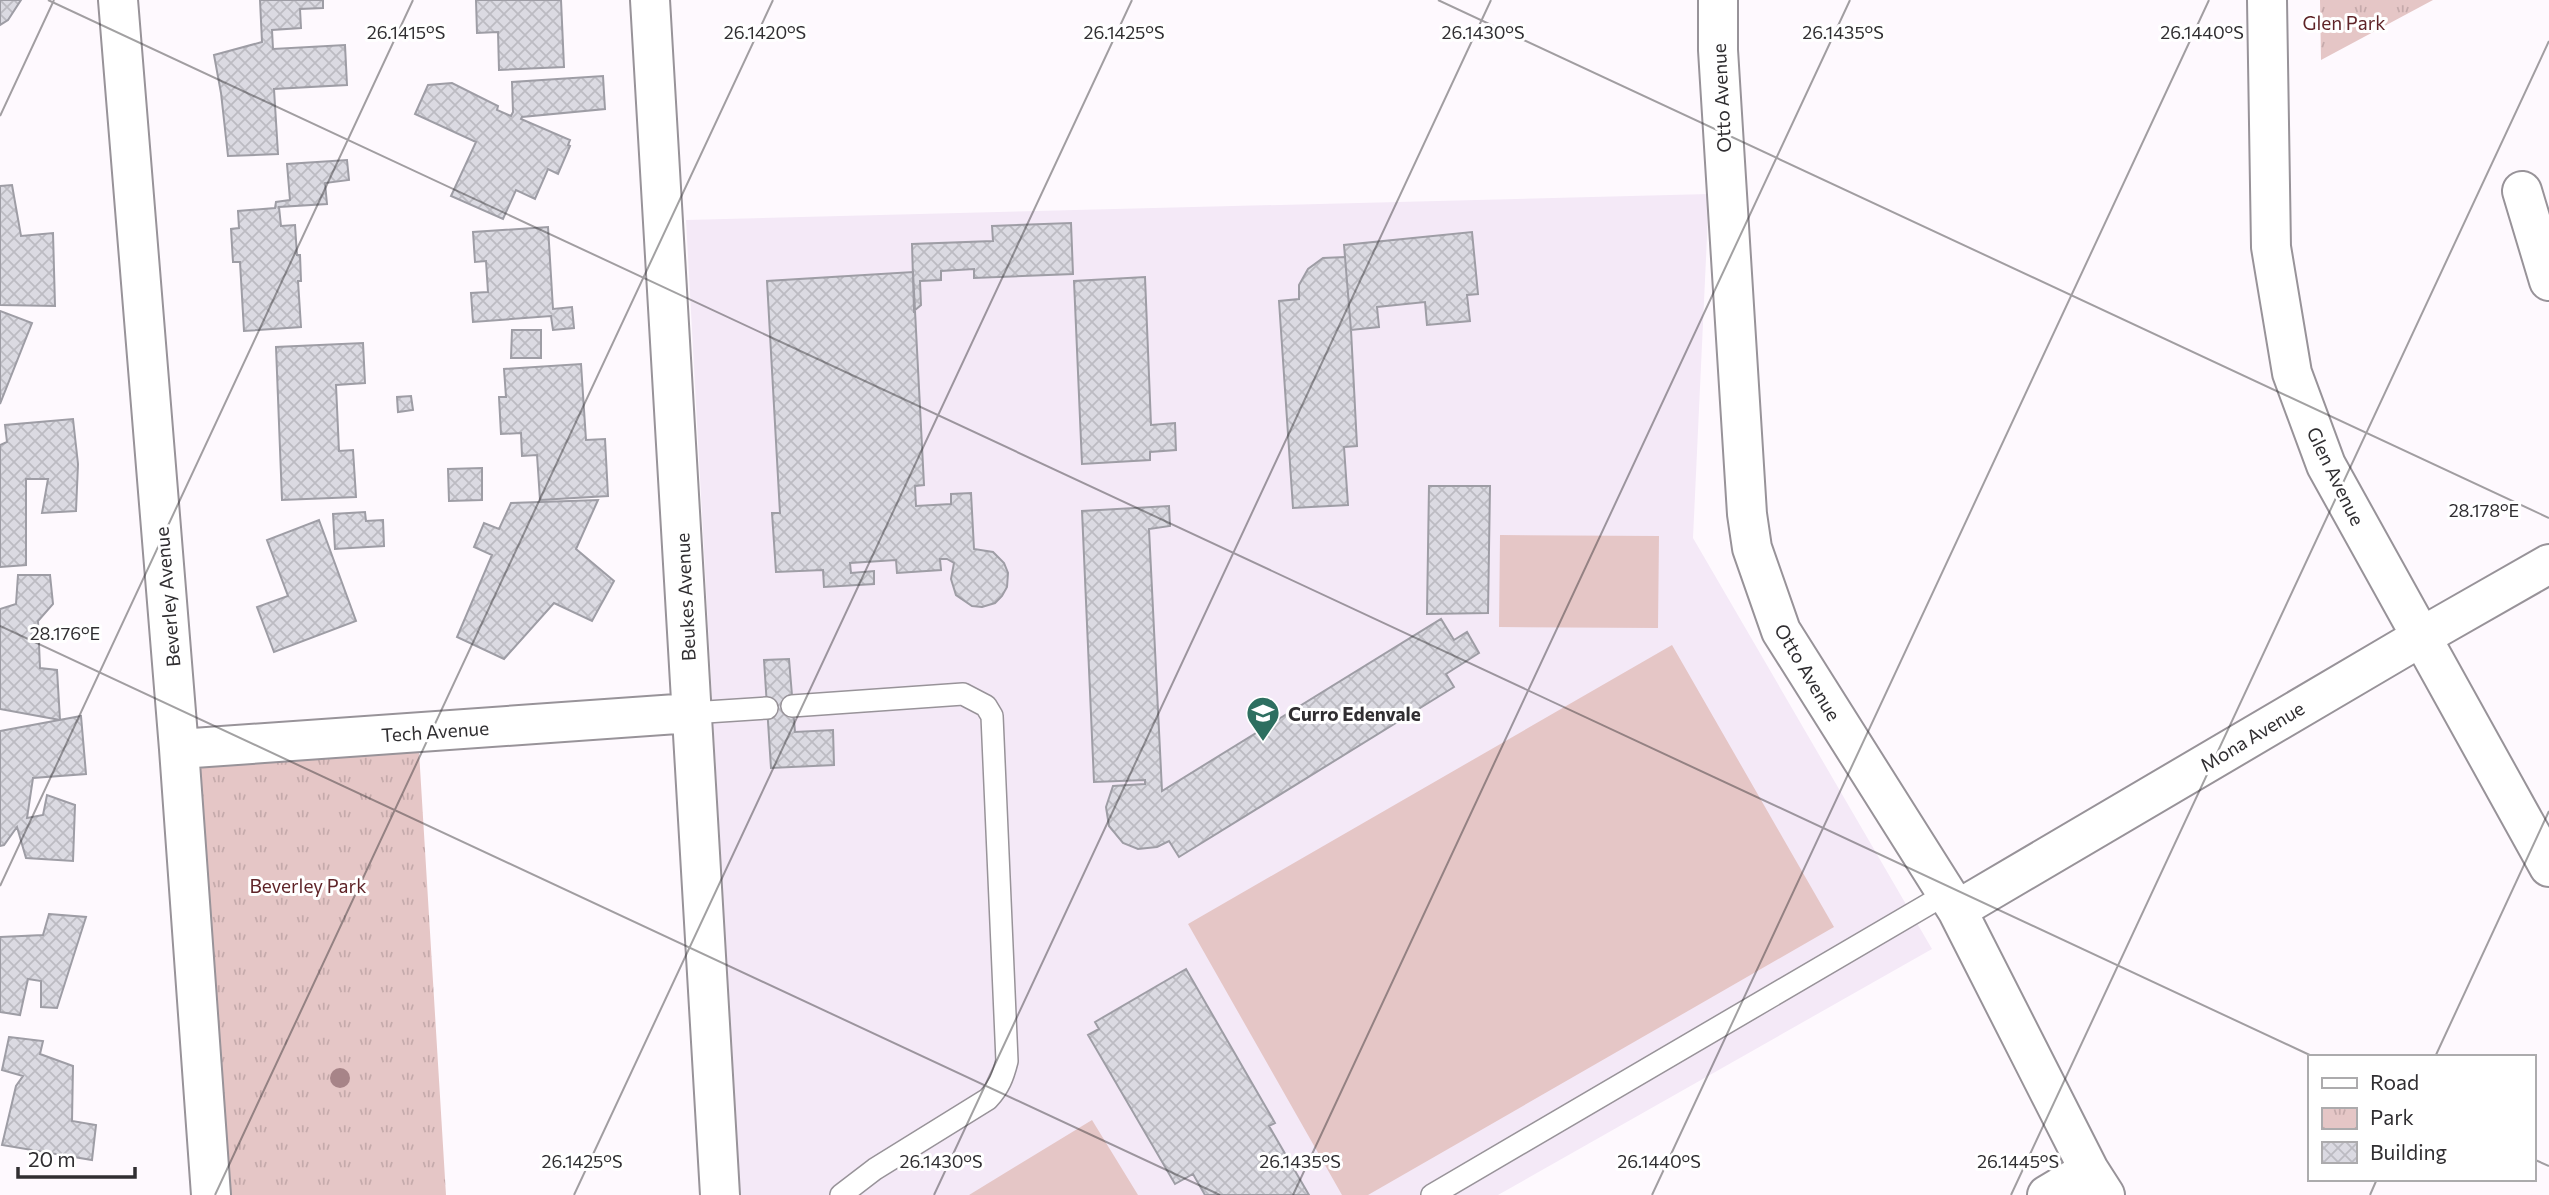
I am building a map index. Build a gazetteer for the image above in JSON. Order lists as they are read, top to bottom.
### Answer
{
  "streets": {
    "street": [
      "Otto Avenue",
      "Glen Avenue",
      "Beverley Avenue",
      "Beukes Avenue",
      "Tech Avenue",
      "Mona Avenue"
    ]
  },
  "crossings": [
    ["Otto Avenue", "Mona Avenue"],
    ["Glen Avenue", "Mona Avenue"],
    ["Beverley Avenue", "Tech Avenue"],
    ["Beukes Avenue", "Tech Avenue"]
  ],
  "parks": ["Glen Park", "Beverley Park"],
  "places": {
    "school or university": ["Curro Edenvale"]
  },
  "legend": ["Road", "Park", "Building"],
  "scale_bar": "20 m",
  "coordinates": [
    "26.1415°S",
    "26.1420°S",
    "26.1425°S",
    "26.1430°S",
    "26.1435°S",
    "26.1440°S",
    "28.178°E",
    "28.176°E",
    "26.1445°S"
  ]
}
